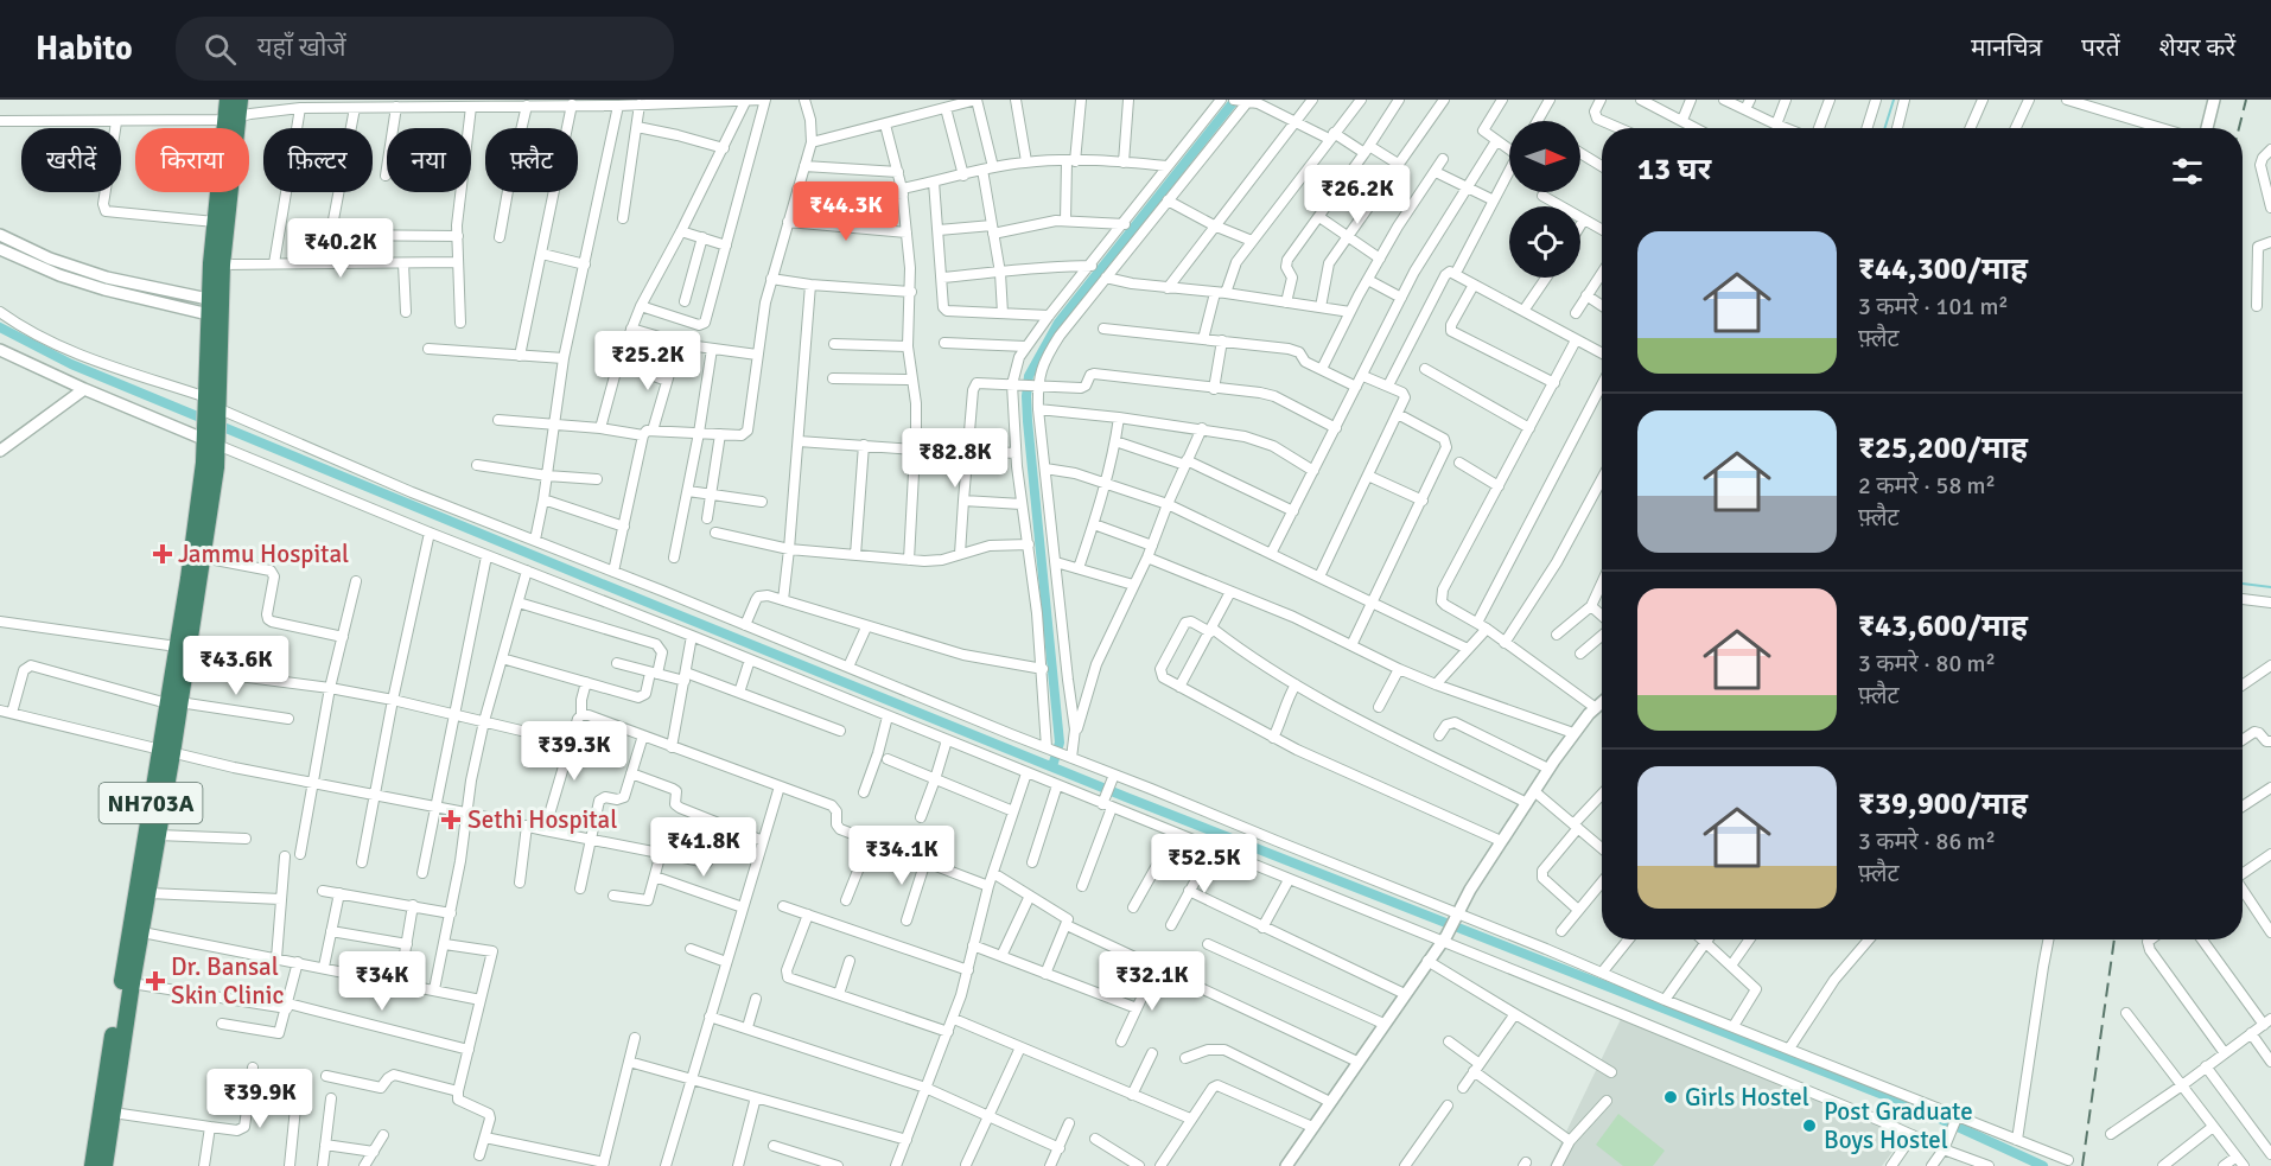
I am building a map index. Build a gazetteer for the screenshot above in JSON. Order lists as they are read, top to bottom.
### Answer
{
  "streets": {
    "highway": ["NH703A"]
  },
  "places": {
    "health": ["Jammu Hospital", "Sethi Hospital", "Dr. Bansal Skin Clinic"],
    "other": ["Girls Hostel", "Post Graduate Boys Hostel"]
  },
  "north": "right",
  "page": {
    "header": "Habito",
    "search": "यहाँ खोजें",
    "nav": ["मानचित्र", "परतें", "शेयर करें"],
    "chip": [
      "खरीदें",
      "किराया",
      "फ़िल्टर",
      "नया",
      "फ़्लैट"
    ],
    "heading": "13 घर",
    "price": [
      "₹26.2K",
      "₹44.3K",
      "₹40.2K",
      "₹25.2K",
      "₹82.8K",
      "₹43.6K",
      "₹39.3K",
      "₹41.8K",
      "₹34.1K",
      "₹52.5K",
      "₹34K",
      "₹32.1K",
      "₹39.9K"
    ],
    "list": [
      {
        "name": "₹44,300/माह",
        "note": "3 कमरे · 101 m² · फ़्लैट"
      },
      {
        "name": "₹25,200/माह",
        "note": "2 कमरे · 58 m² · फ़्लैट"
      },
      {
        "name": "₹43,600/माह",
        "note": "3 कमरे · 80 m² · फ़्लैट"
      },
      {
        "name": "₹39,900/माह",
        "note": "3 कमरे · 86 m² · फ़्लैट"
      }
    ]
  }
}
